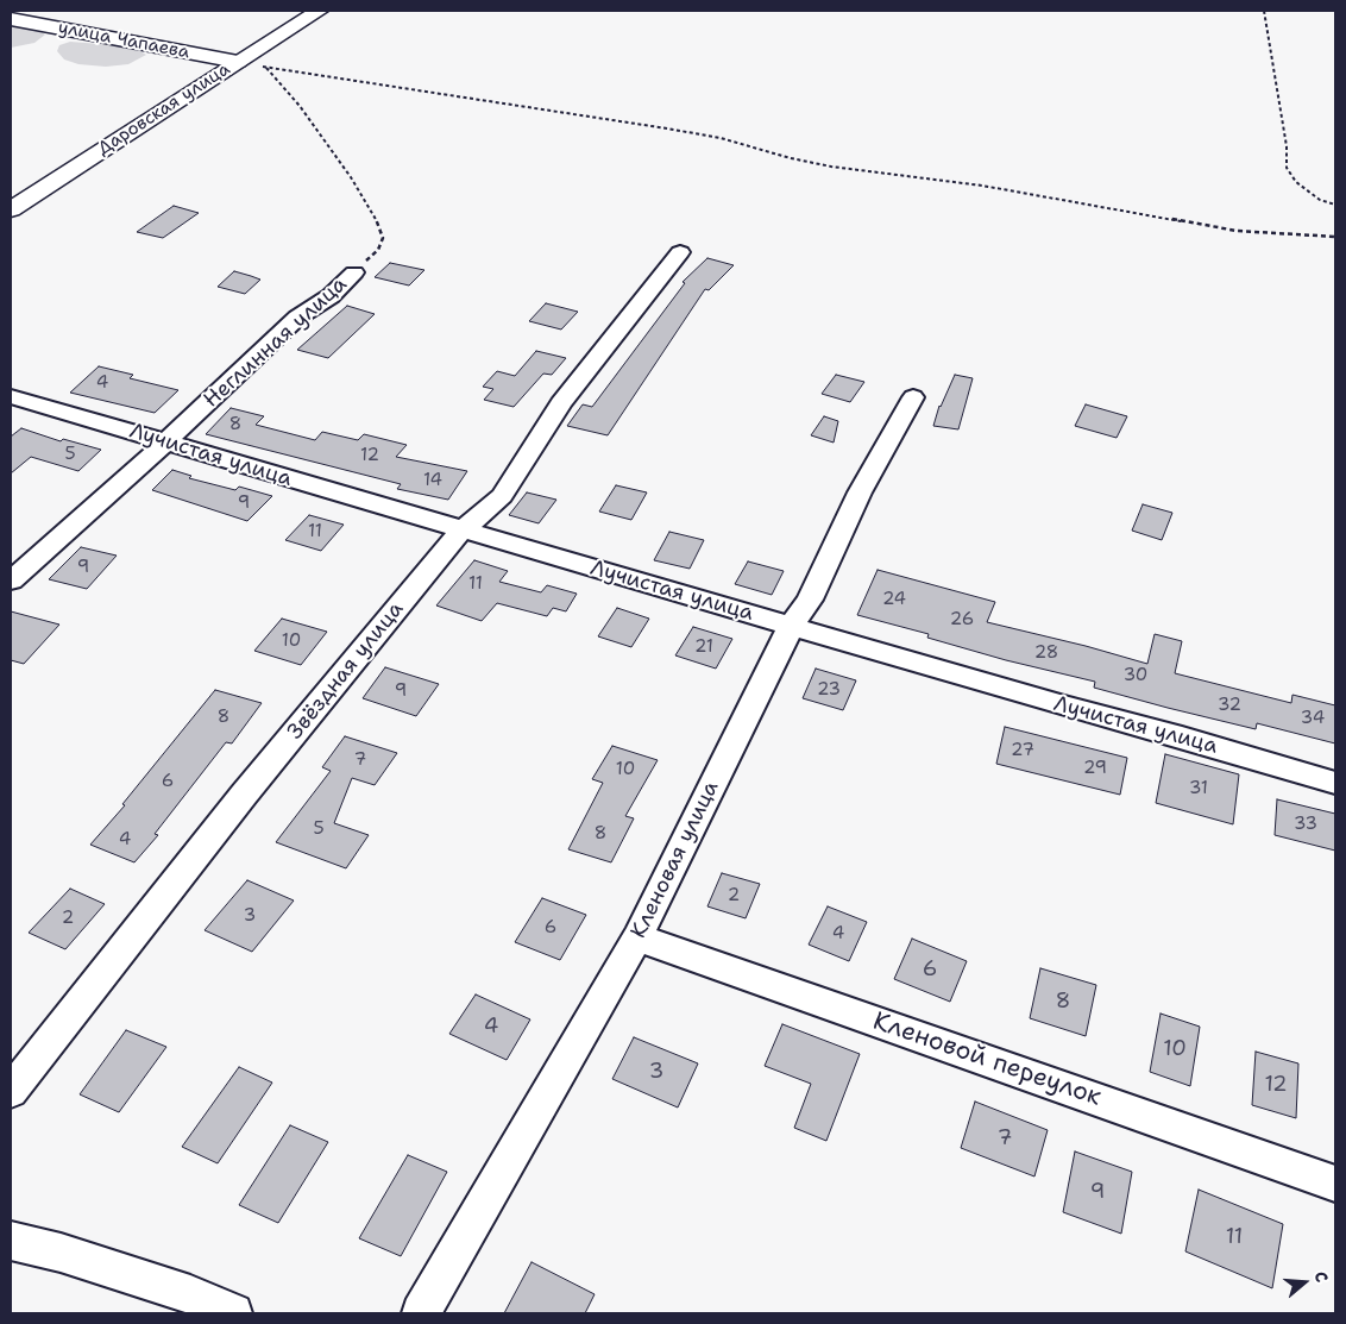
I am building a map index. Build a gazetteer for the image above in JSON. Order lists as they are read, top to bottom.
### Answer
{
  "streets": {
    "main road": ["улица Чапаева", "Даровская улица"],
    "street": [
      "Неглинная улица",
      "Лучистая улица",
      "Звёздная улица",
      "Кленовая улица",
      "Кленовой переулок"
    ]
  },
  "crossings": [
    ["улица Чапаева", "Даровская улица"],
    ["Неглинная улица", "Лучистая улица"],
    ["Лучистая улица", "Звёздная улица"],
    ["Лучистая улица", "Кленовая улица"],
    ["Кленовая улица", "Кленовой переулок"]
  ],
  "house_numbers": [
    "4",
    "8",
    "5",
    "12",
    "14",
    "9",
    "11",
    "9",
    "11",
    "24",
    "26",
    "10",
    "21",
    "28",
    "30",
    "23",
    "9",
    "32",
    "8",
    "34",
    "27",
    "7",
    "29",
    "10",
    "6",
    "31",
    "33",
    "5",
    "8",
    "4",
    "2",
    "3",
    "2",
    "6",
    "4",
    "6",
    "8",
    "4",
    "10",
    "3",
    "12",
    "7",
    "9",
    "11"
  ],
  "north": "right"
}
